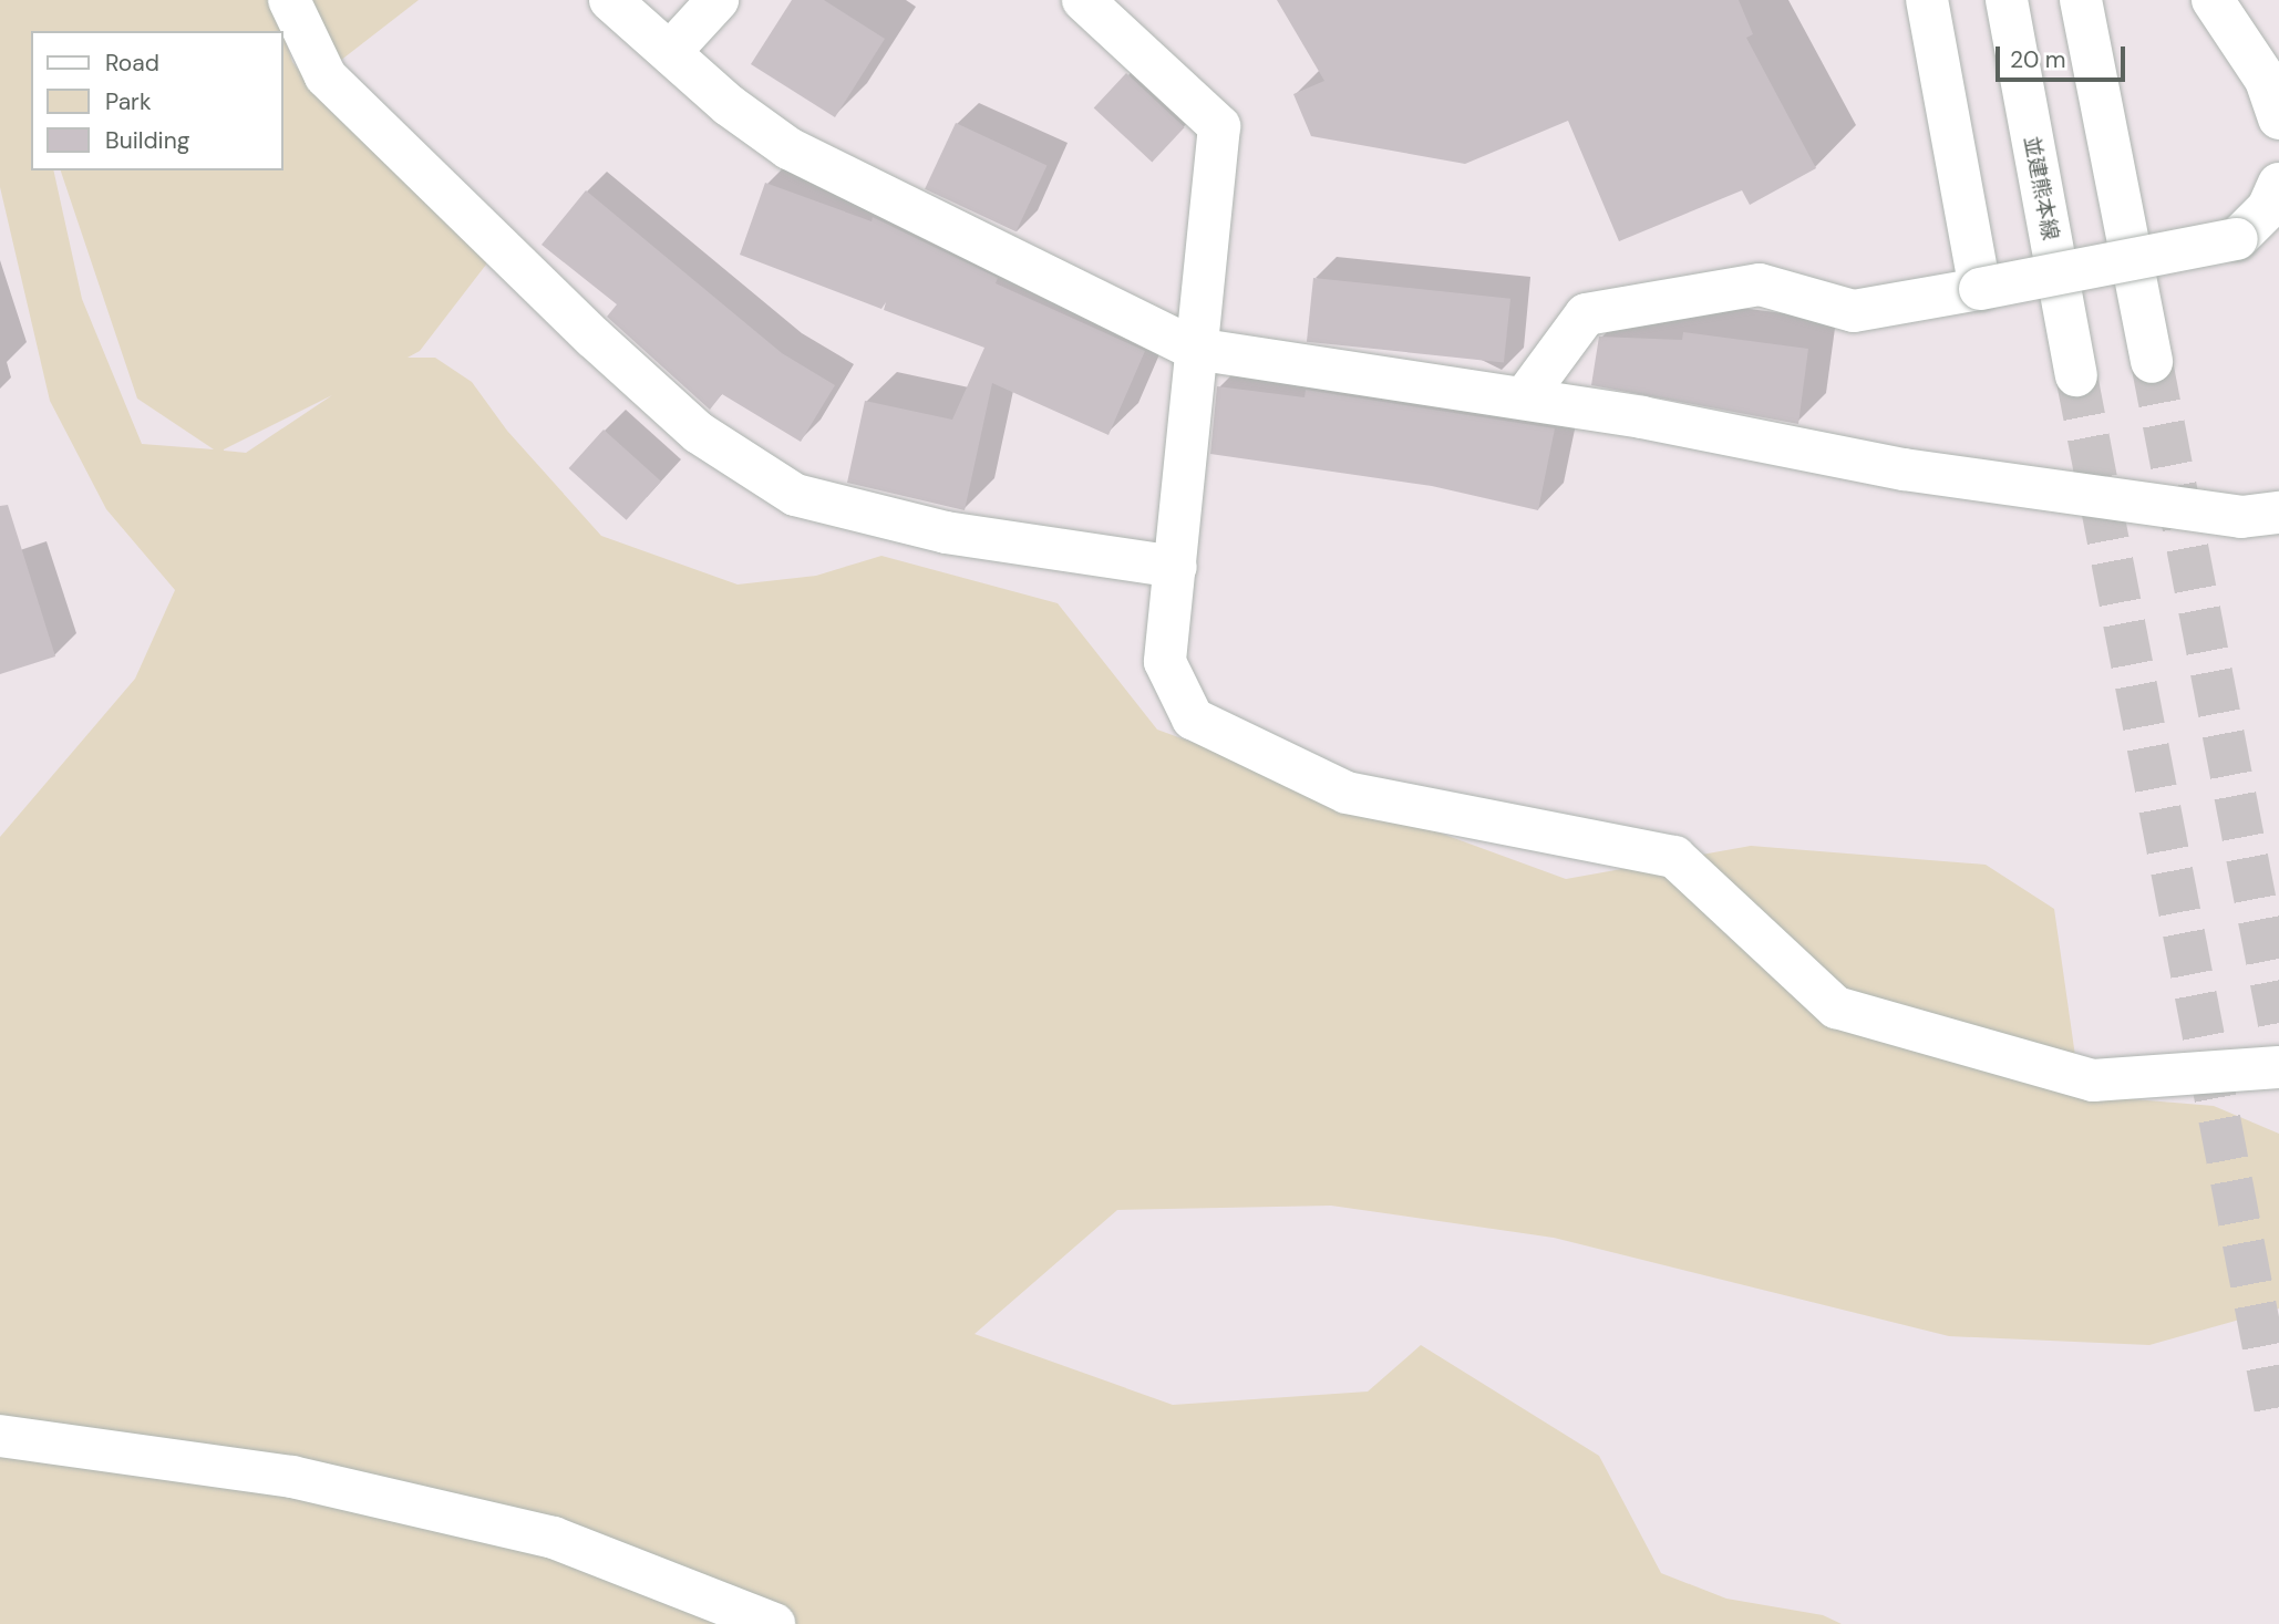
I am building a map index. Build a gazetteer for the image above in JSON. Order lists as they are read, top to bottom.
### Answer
{
  "streets": {
    "street": ["並建熊本線"]
  },
  "legend": ["Road", "Park", "Building"],
  "scale_bar": "20 m"
}
